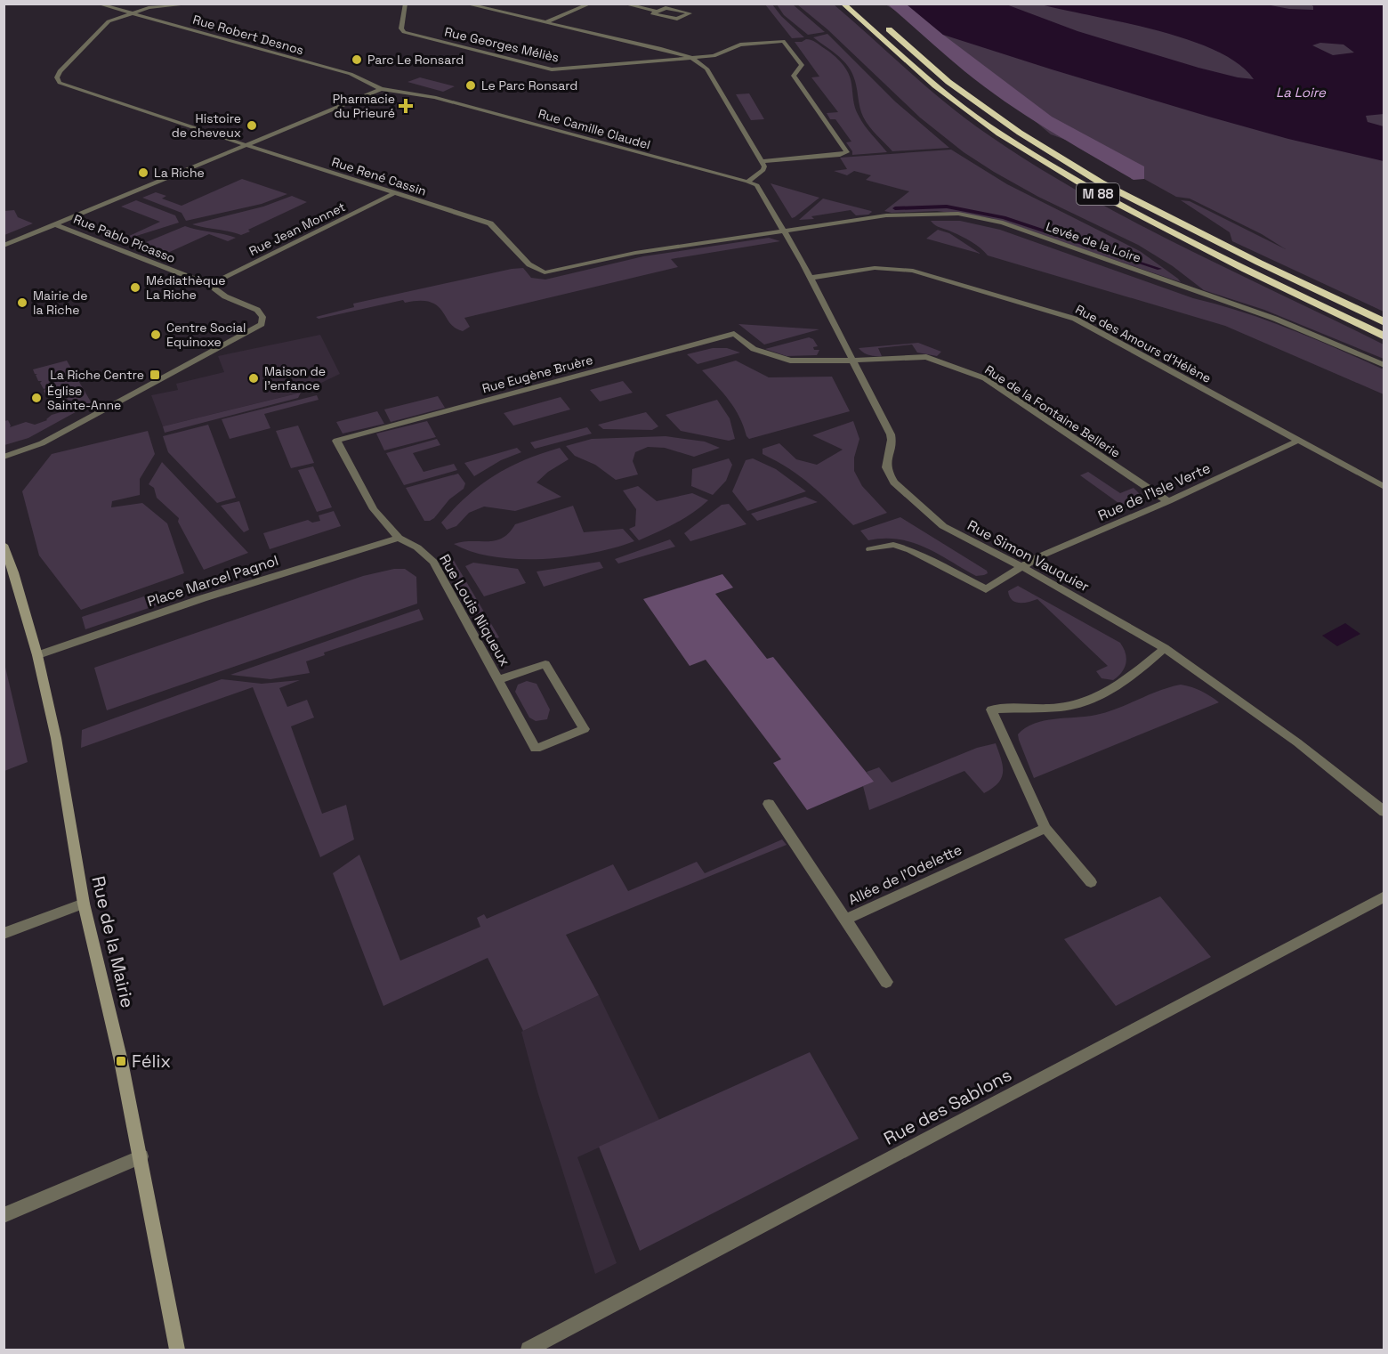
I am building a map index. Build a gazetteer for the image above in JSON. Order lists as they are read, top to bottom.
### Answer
{
  "streets": {
    "highway": ["M 88"],
    "street": [
      "Rue Robert Desnos",
      "Rue Georges Méliès",
      "Rue Camille Claudel",
      "Rue René Cassin",
      "Rue Jean Monnet",
      "Rue Pablo Picasso",
      "Levée de la Loire",
      "Rue des Amours d'Hélène",
      "Rue Eugène Bruère",
      "Rue de la Fontaine Bellerie",
      "Rue de l'Isle Verte",
      "Rue Simon Vauquier",
      "Place Marcel Pagnol",
      "Rue Louis Niqueux",
      "Allée de l'Odelette",
      "Rue de la Mairie",
      "Rue des Sablons"
    ]
  },
  "crossings": [
    ["Rue Robert Desnos", "Rue Camille Claudel"],
    ["Rue Robert Desnos", "Rue René Cassin"],
    ["Rue Camille Claudel", "Rue Simon Vauquier"],
    ["Rue René Cassin", "Rue Jean Monnet"],
    ["Rue René Cassin", "Levée de la Loire"],
    ["Rue René Cassin", "Rue Simon Vauquier"],
    ["Rue Jean Monnet", "Rue Pablo Picasso"],
    ["Levée de la Loire", "Rue Simon Vauquier"],
    ["Rue des Amours d'Hélène", "Rue de l'Isle Verte"],
    ["Rue des Amours d'Hélène", "Rue Simon Vauquier"],
    ["Rue Eugène Bruère", "Rue de la Fontaine Bellerie"],
    ["Rue Eugène Bruère", "Rue Simon Vauquier"],
    ["Rue Eugène Bruère", "Place Marcel Pagnol"],
    ["Rue Eugène Bruère", "Rue Louis Niqueux"],
    ["Rue de la Fontaine Bellerie", "Rue de l'Isle Verte"],
    ["Rue de la Fontaine Bellerie", "Rue Simon Vauquier"],
    ["Rue de l'Isle Verte", "Rue Simon Vauquier"],
    ["Place Marcel Pagnol", "Rue Louis Niqueux"],
    ["Place Marcel Pagnol", "Rue de la Mairie"]
  ],
  "water": ["La Loire"],
  "places": {
    "other": [
      "Parc Le Ronsard",
      "Le Parc Ronsard",
      "Histoire de cheveux",
      "La Riche",
      "Médiathèque La Riche",
      "Mairie de la Riche",
      "Centre Social Equinoxe",
      "Maison de l'enfance",
      "Église Sainte-Anne"
    ],
    "health": ["Pharmacie du Prieuré"],
    "transit": ["La Riche Centre", "Félix"]
  }
}
